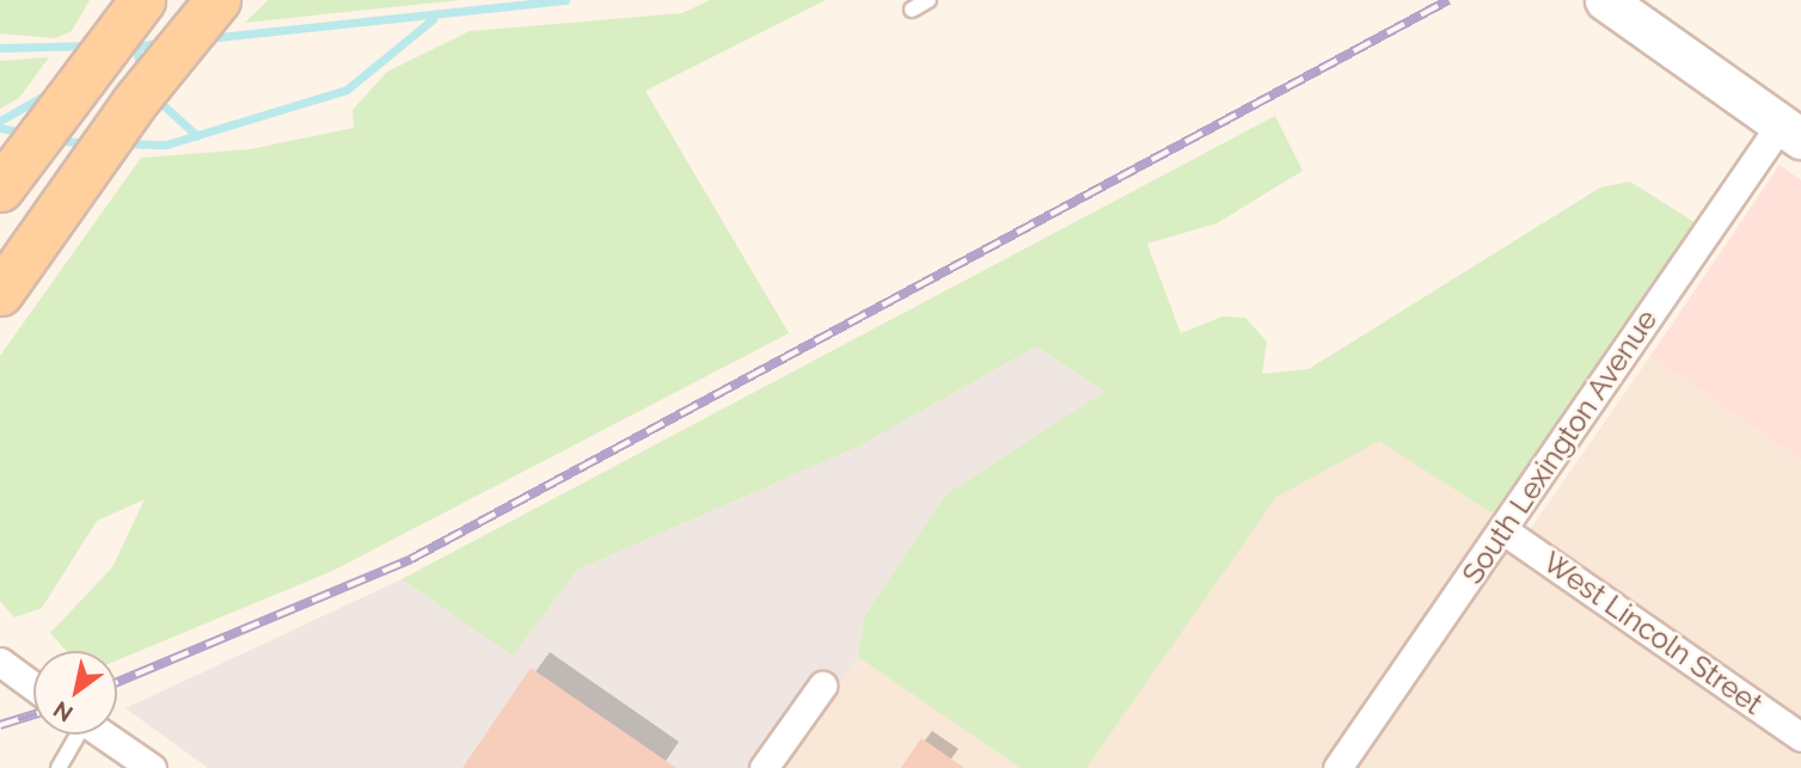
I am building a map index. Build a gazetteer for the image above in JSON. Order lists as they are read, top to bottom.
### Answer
{
  "streets": {
    "street": ["South Lexington Avenue", "West Lincoln Street"]
  },
  "crossings": [
    ["South Lexington Avenue", "West Lincoln Street"]
  ],
  "north": "bottom left"
}
